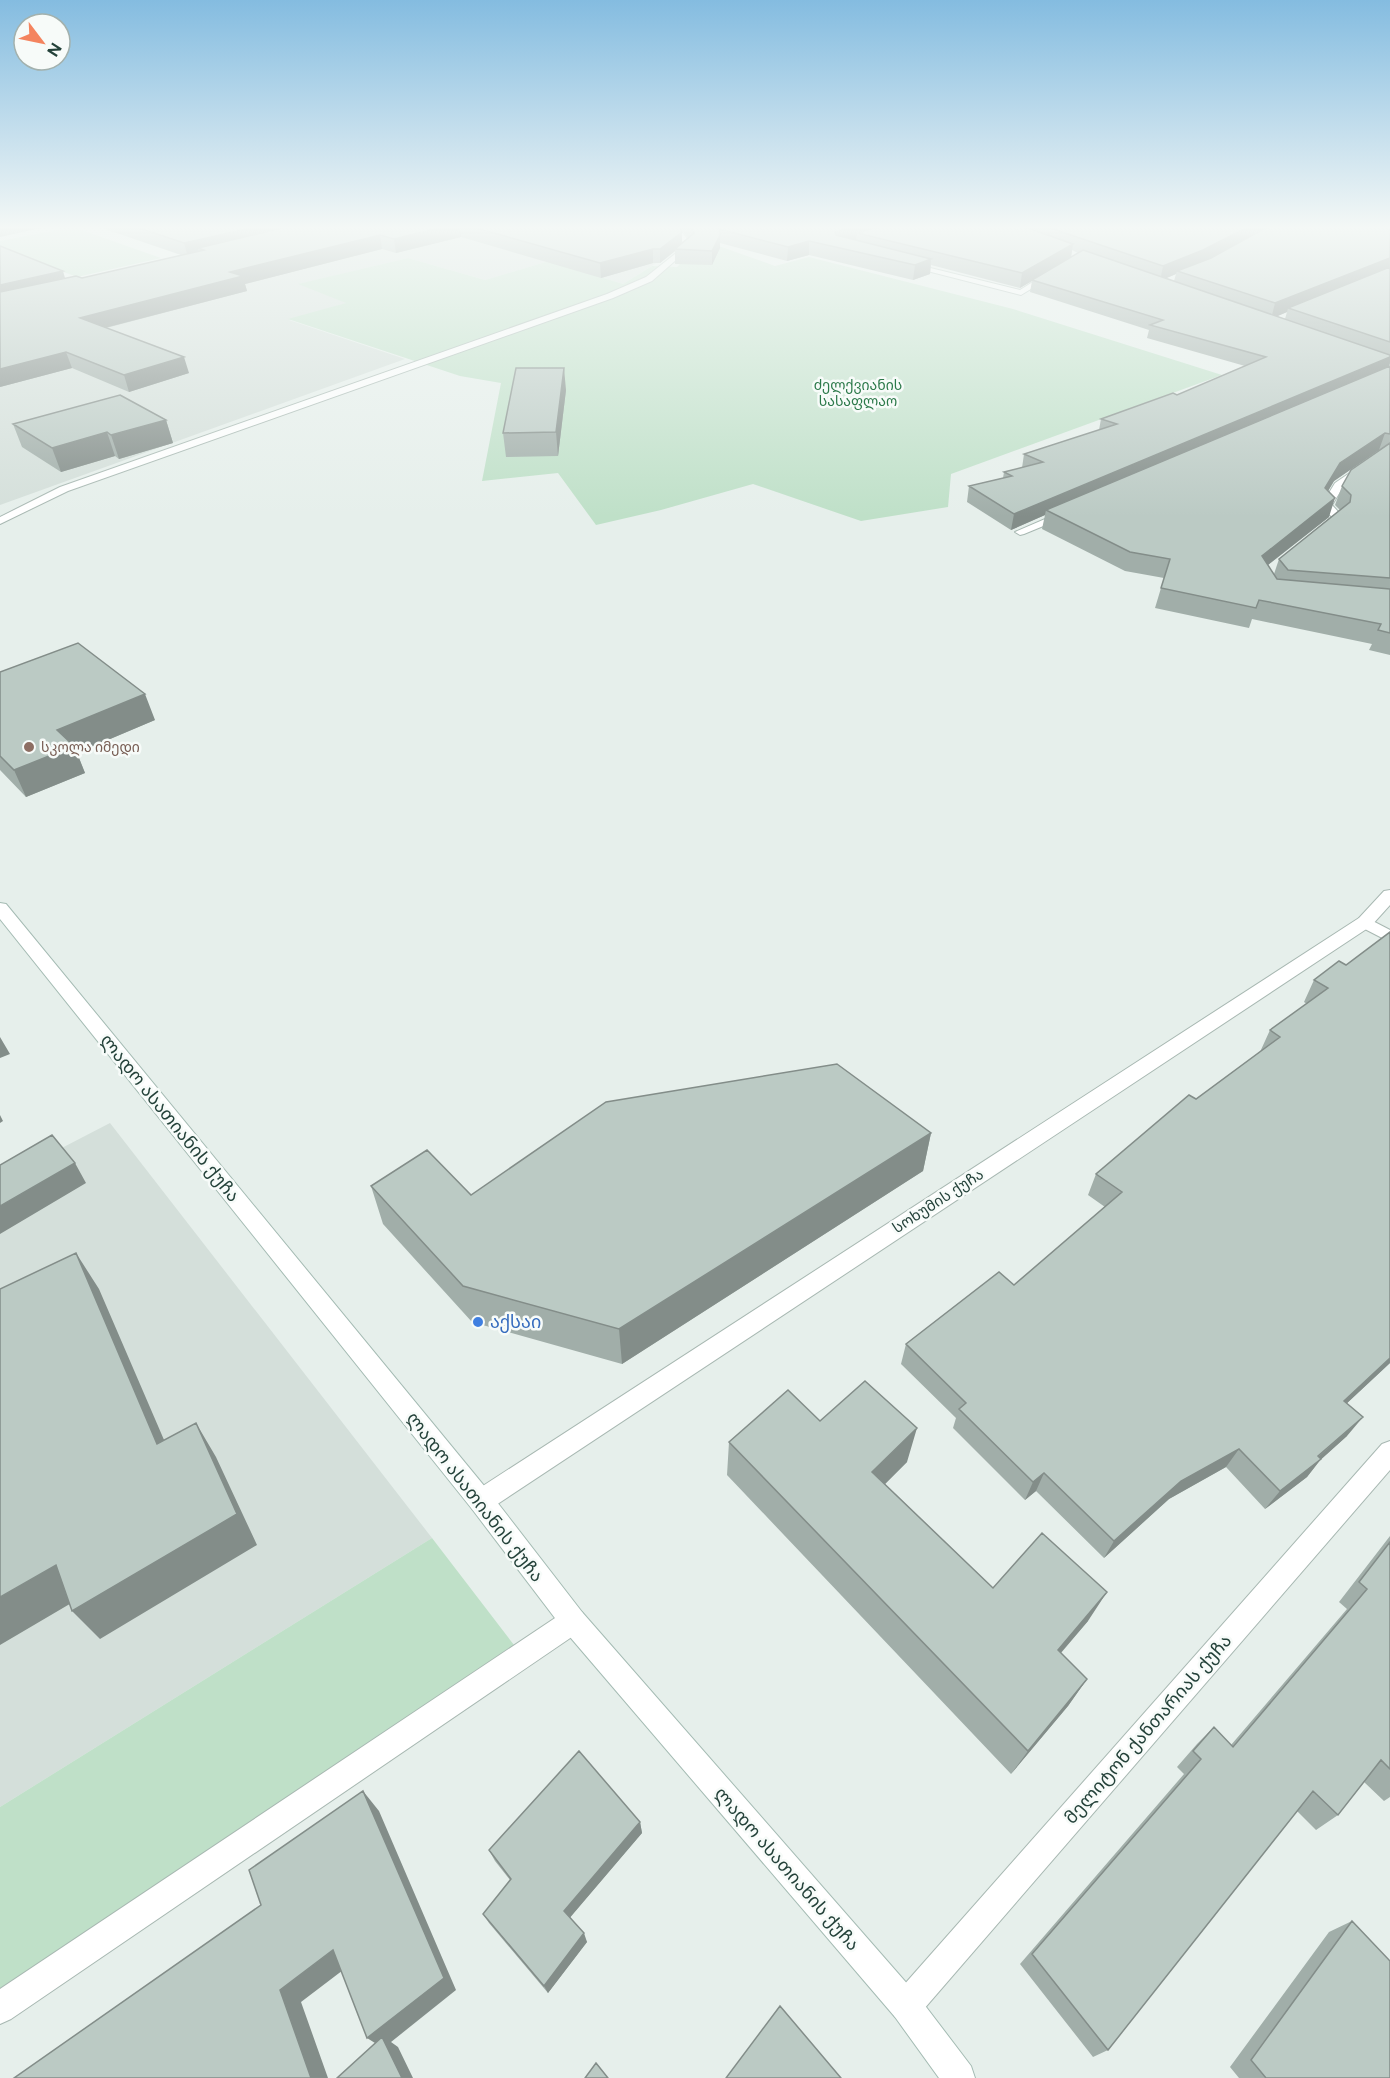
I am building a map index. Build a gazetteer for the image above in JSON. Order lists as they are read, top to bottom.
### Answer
{
  "streets": {
    "street": ["ლადო ასათიანის ქუჩა", "სოხუმის ქუჩა", "მელიტონ ქანთარიას ქუჩა"]
  },
  "crossings": [
    ["ლადო ასათიანის ქუჩა", "სოხუმის ქუჩა"],
    ["ლადო ასათიანის ქუჩა", "მელიტონ ქანთარიას ქუჩა"]
  ],
  "parks": ["ძელქვიანის სასაფლაო"],
  "places": ["სკოლა იმედი", "აქსაი"],
  "north": "bottom right"
}
